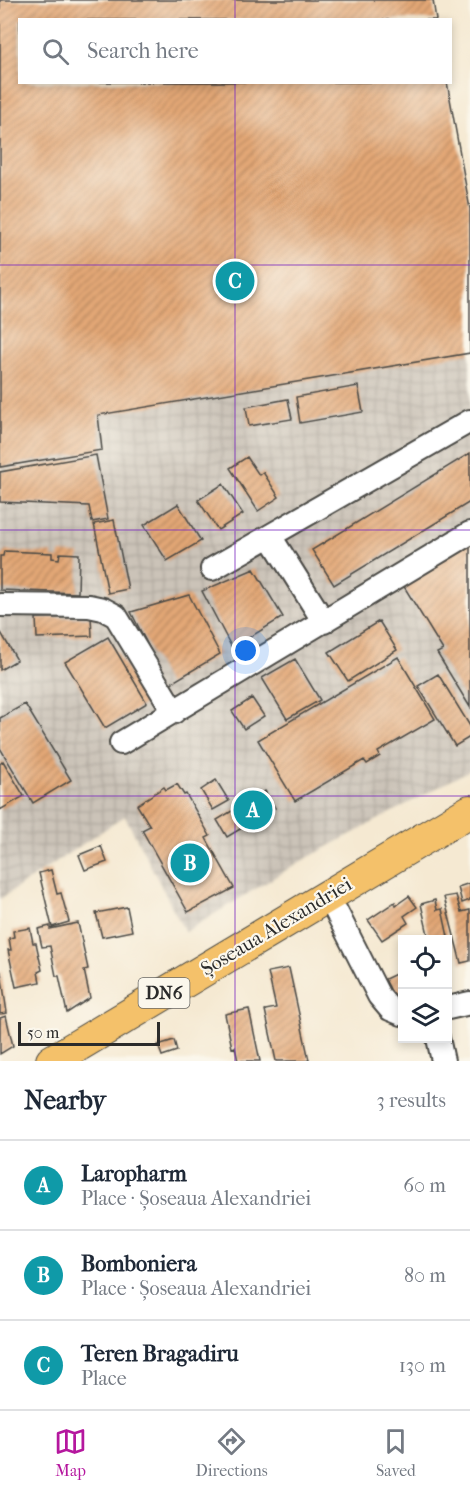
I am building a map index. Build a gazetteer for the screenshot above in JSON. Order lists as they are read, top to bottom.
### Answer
{
  "streets": {
    "highway": ["Șoseaua Alexandriei", "DN6"]
  },
  "scale_bar": "50 m",
  "page": {
    "search": "Search here",
    "pins": ["C", "A", "B"],
    "scale": "50 m",
    "heading": ["Nearby", "3 results"],
    "list": [
      {
        "mark": "A",
        "name": "Laropharm",
        "note": "Place · Șoseaua Alexandriei",
        "value": "60 m"
      },
      {
        "mark": "B",
        "name": "Bomboniera",
        "note": "Place · Șoseaua Alexandriei",
        "value": "80 m"
      },
      {
        "mark": "C",
        "name": "Teren Bragadiru",
        "note": "Place",
        "value": "130 m"
      }
    ],
    "nav": ["Map", "Directions", "Saved"]
  }
}
